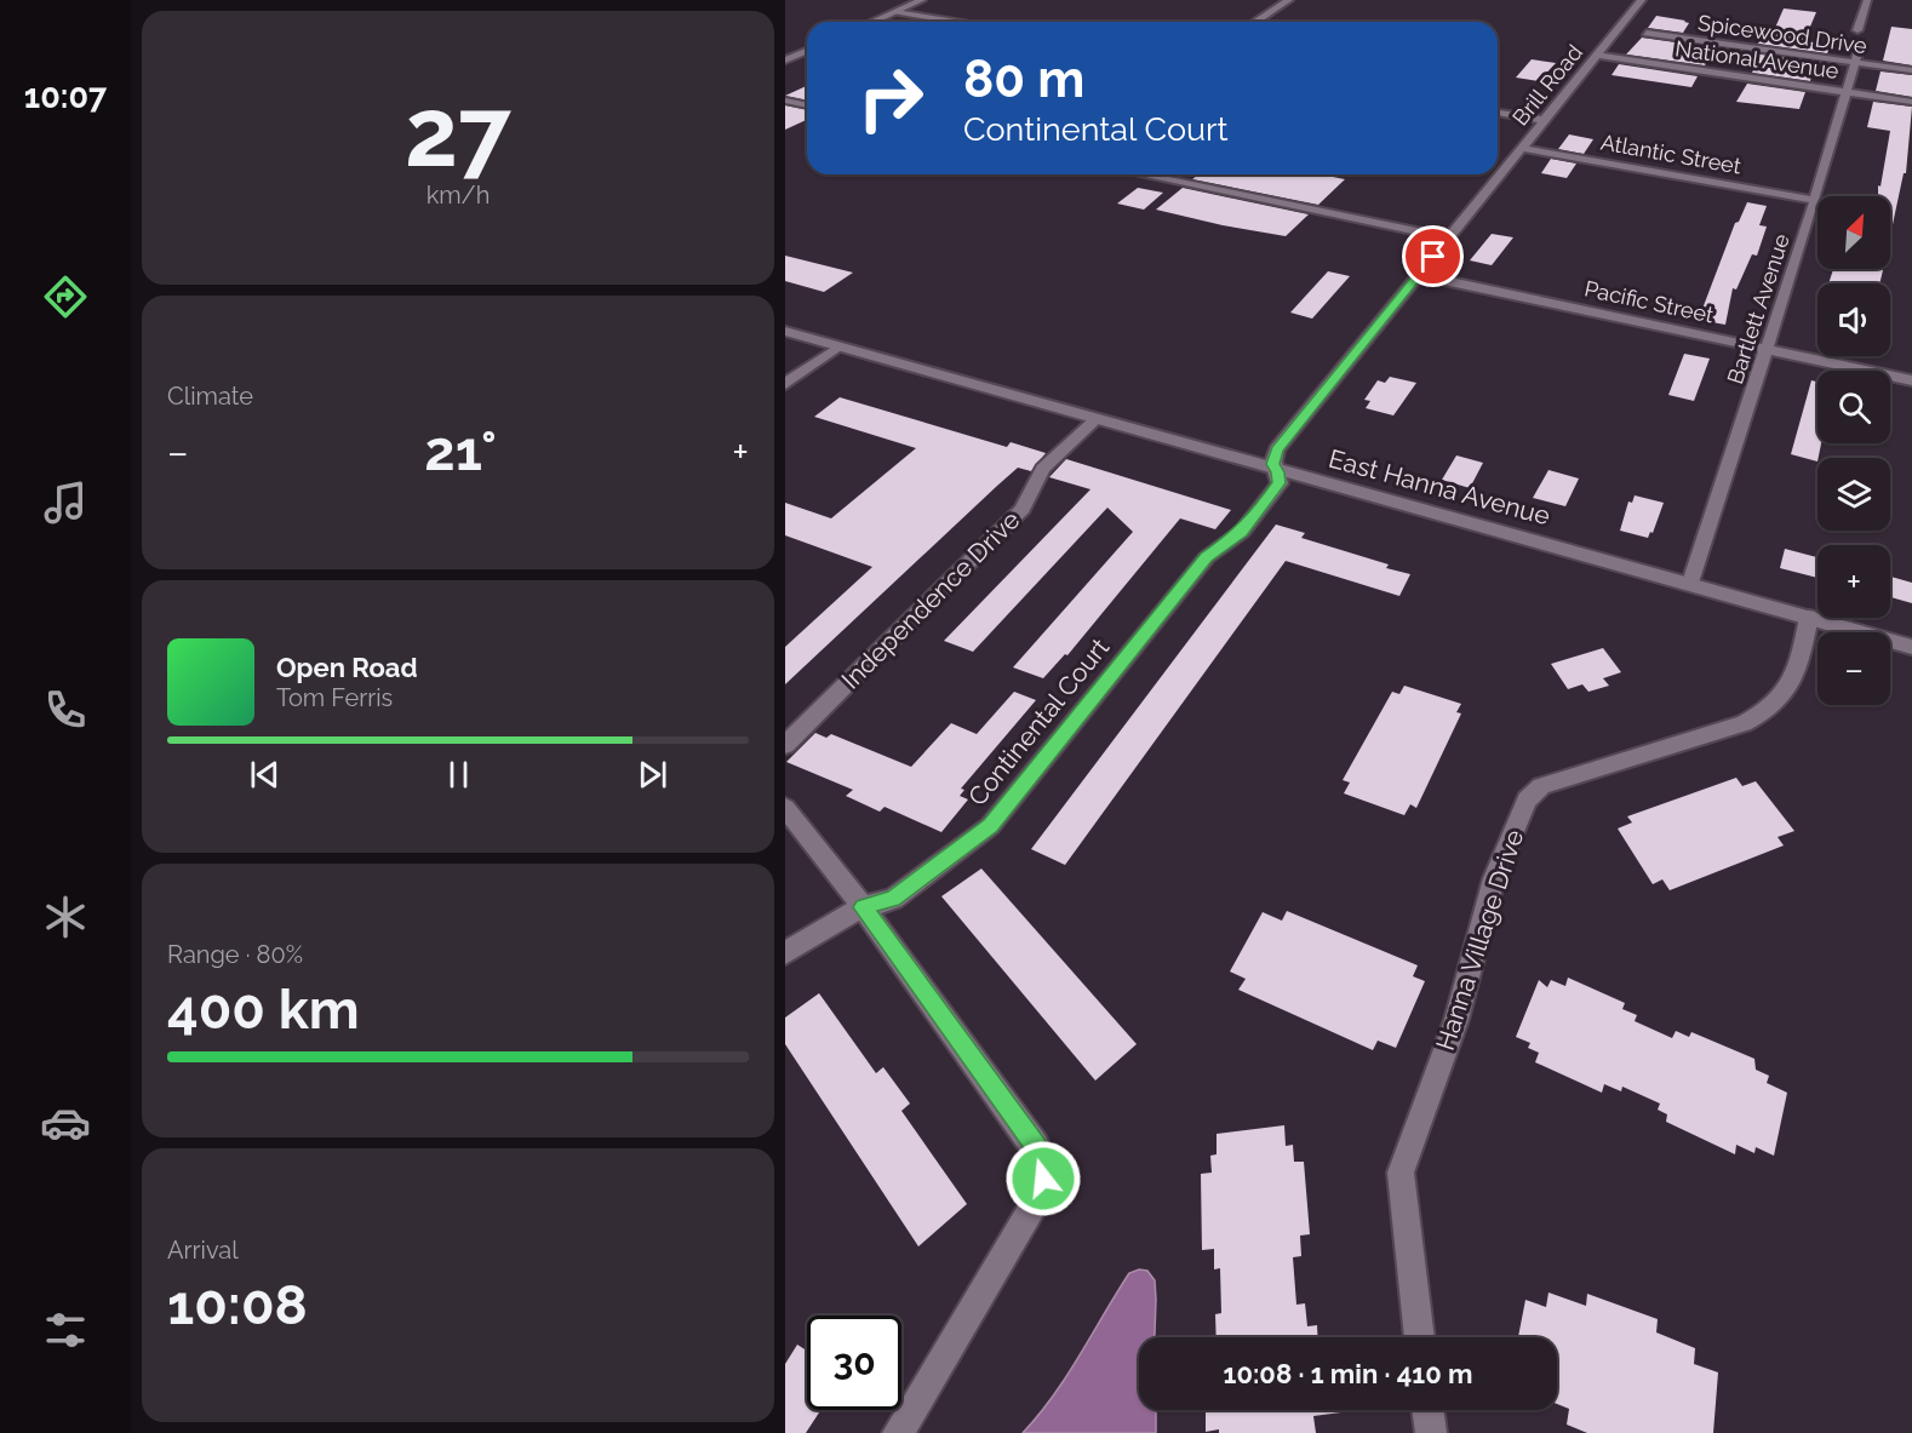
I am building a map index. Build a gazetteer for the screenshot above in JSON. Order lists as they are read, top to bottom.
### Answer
{
  "streets": {
    "street": [
      "Spicewood Drive",
      "National Avenue",
      "Brill Road",
      "Atlantic Street",
      "Pacific Street",
      "Bartlett Avenue",
      "East Hanna Avenue",
      "Independence Drive",
      "Continental Court",
      "Hanna Village Drive"
    ]
  },
  "crossings": [
    ["Spicewood Drive", "Bartlett Avenue"],
    ["National Avenue", "Brill Road"],
    ["National Avenue", "Bartlett Avenue"],
    ["Brill Road", "Atlantic Street"],
    ["Brill Road", "Pacific Street"],
    ["Brill Road", "East Hanna Avenue"],
    ["Brill Road", "Continental Court"],
    ["Atlantic Street", "Bartlett Avenue"],
    ["Pacific Street", "Bartlett Avenue"],
    ["Bartlett Avenue", "East Hanna Avenue"],
    ["East Hanna Avenue", "Independence Drive"],
    ["East Hanna Avenue", "Continental Court"],
    ["East Hanna Avenue", "Hanna Village Drive"]
  ],
  "north": "top right",
  "page": {
    "tabs": "10:07",
    "tile": [
      ["27", "km/h"],
      "Climate",
      ["Range · 80%", "400 km"],
      ["Arrival", "10:08"]
    ],
    "turn": ["80 m", "Continental Court"],
    "map_buttons": ["+", "−"],
    "heat": ["−", "21°", "+"],
    "song": ["Open Road", "Tom Ferris"],
    "limit": "30",
    "trip": "10:08 · 1 min · 410 m"
  }
}
